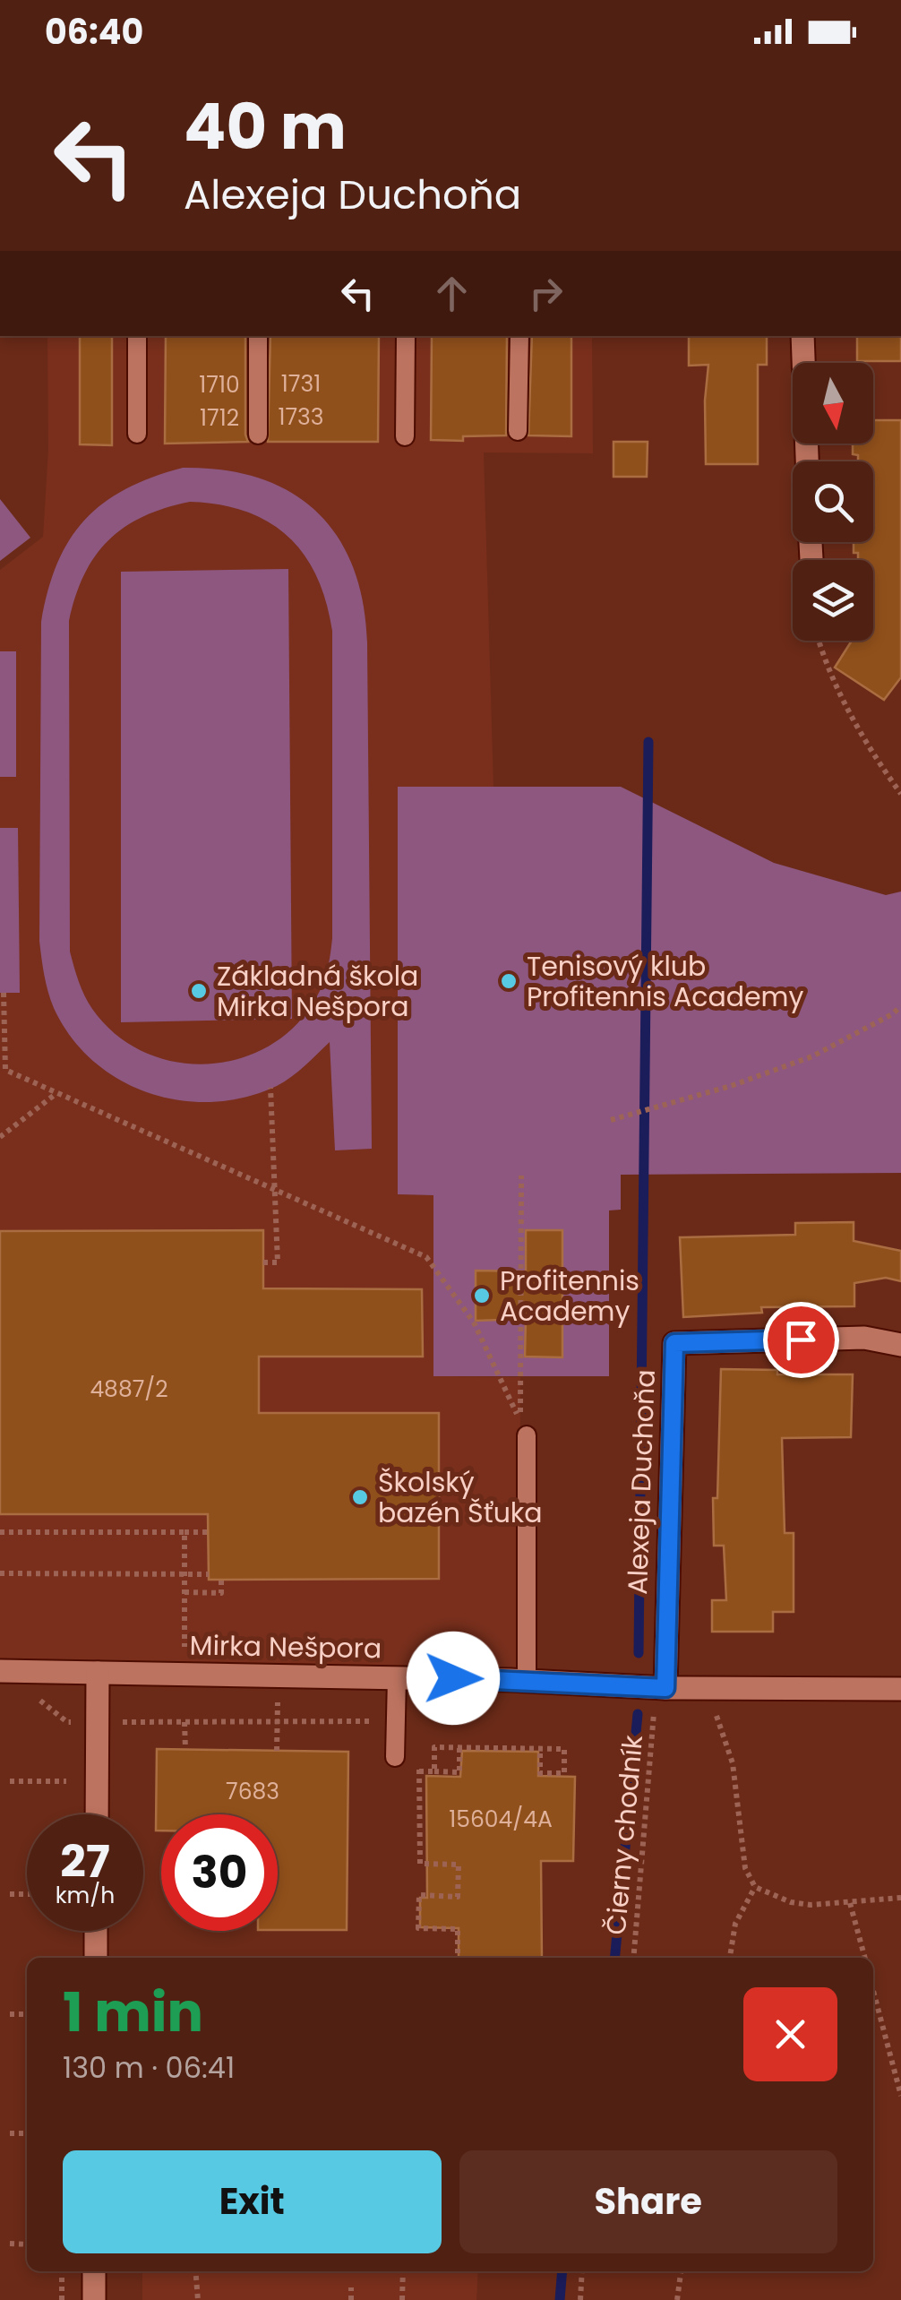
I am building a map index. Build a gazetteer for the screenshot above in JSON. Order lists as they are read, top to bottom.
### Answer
{
  "streets": {
    "street": ["Alexeja Duchoňa", "Mirka Nešpora"],
    "path": ["Čierny chodník"]
  },
  "crossings": [
    ["Alexeja Duchoňa", "Mirka Nešpora"]
  ],
  "places": [
    "Tenisový klub Profitennis Academy",
    "Základná škola Mirka Nešpora",
    "Profitennis Academy",
    "Školský bazén Šťuka"
  ],
  "house_numbers": [
    "1731",
    "1710",
    "1733",
    "1712",
    "4887/2",
    "7683",
    "15604/4A"
  ],
  "north": "bottom",
  "page": {
    "status": "06:40",
    "turn": ["40 m", "Alexeja Duchoňa"],
    "speed": "27 km/h",
    "limit": "30",
    "heading": ["1 min", "130 m · 06:41"],
    "buttons": ["Exit", "Share"]
  }
}
